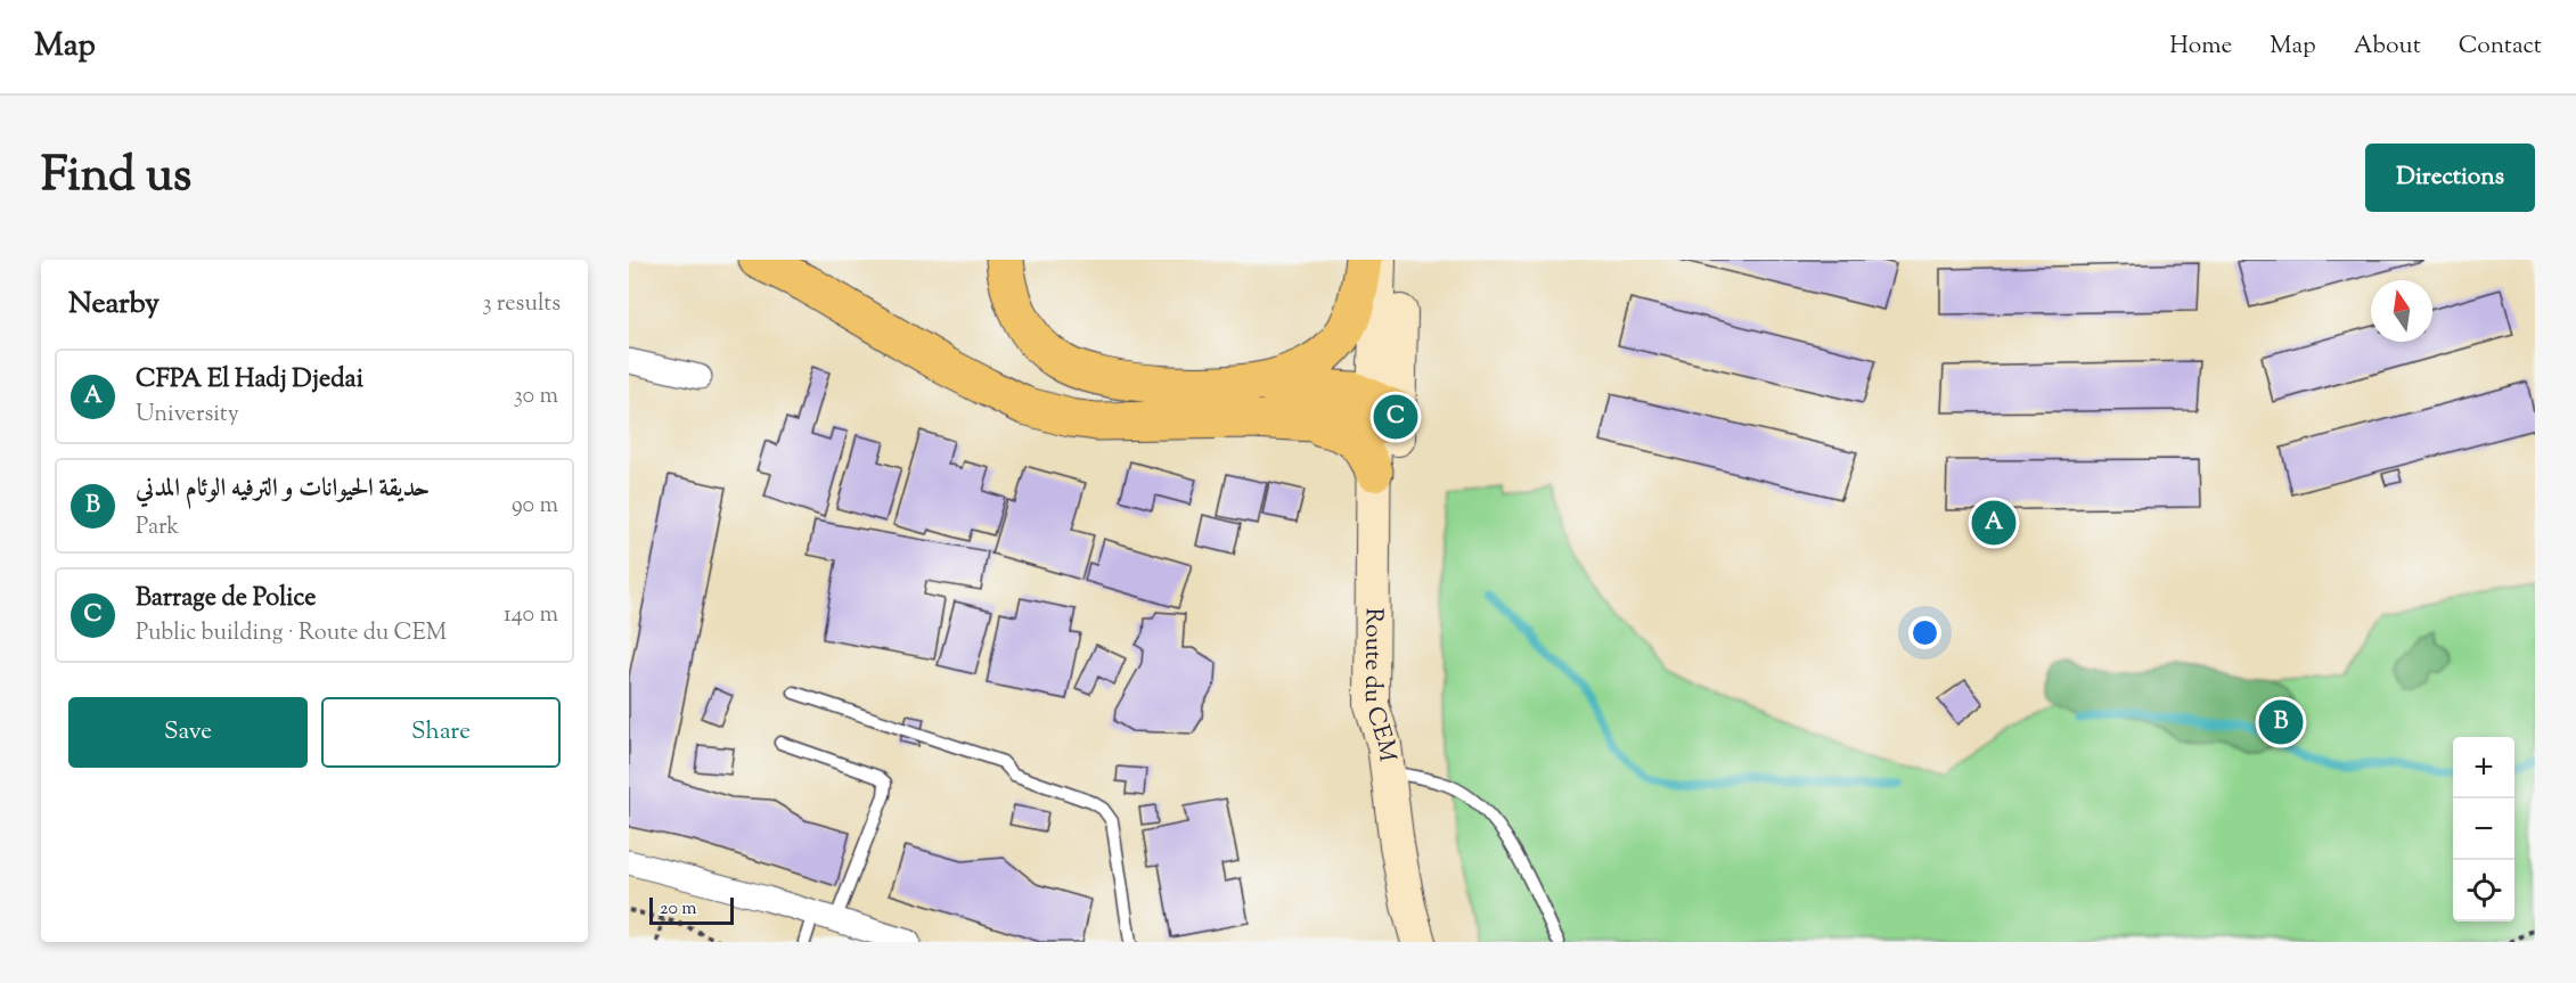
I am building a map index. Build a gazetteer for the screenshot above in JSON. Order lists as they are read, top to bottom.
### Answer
{
  "streets": {
    "main road": ["Route du CEM"]
  },
  "scale_bar": "20 m",
  "north": "top",
  "page": {
    "header": "Map",
    "nav": [
      "Home",
      "Map",
      "About",
      "Contact"
    ],
    "title": "Find us",
    "buttons": [
      "Directions",
      ["Save", "Share"]
    ],
    "heading": ["Nearby", "3 results"],
    "list": [
      {
        "mark": "A",
        "name": "CFPA El Hadj Djedai",
        "note": "University",
        "value": "30 m"
      },
      {
        "mark": "B",
        "name": "حديقة الحيوانات و الترفيه الوئام المدني",
        "note": "Park",
        "value": "90 m"
      },
      {
        "mark": "C",
        "name": "Barrage de Police",
        "note": "Public building · Route du CEM",
        "value": "140 m"
      }
    ],
    "pins": ["C", "A", "B"],
    "map_buttons": ["+", "−"],
    "scale": "20 m"
  }
}
